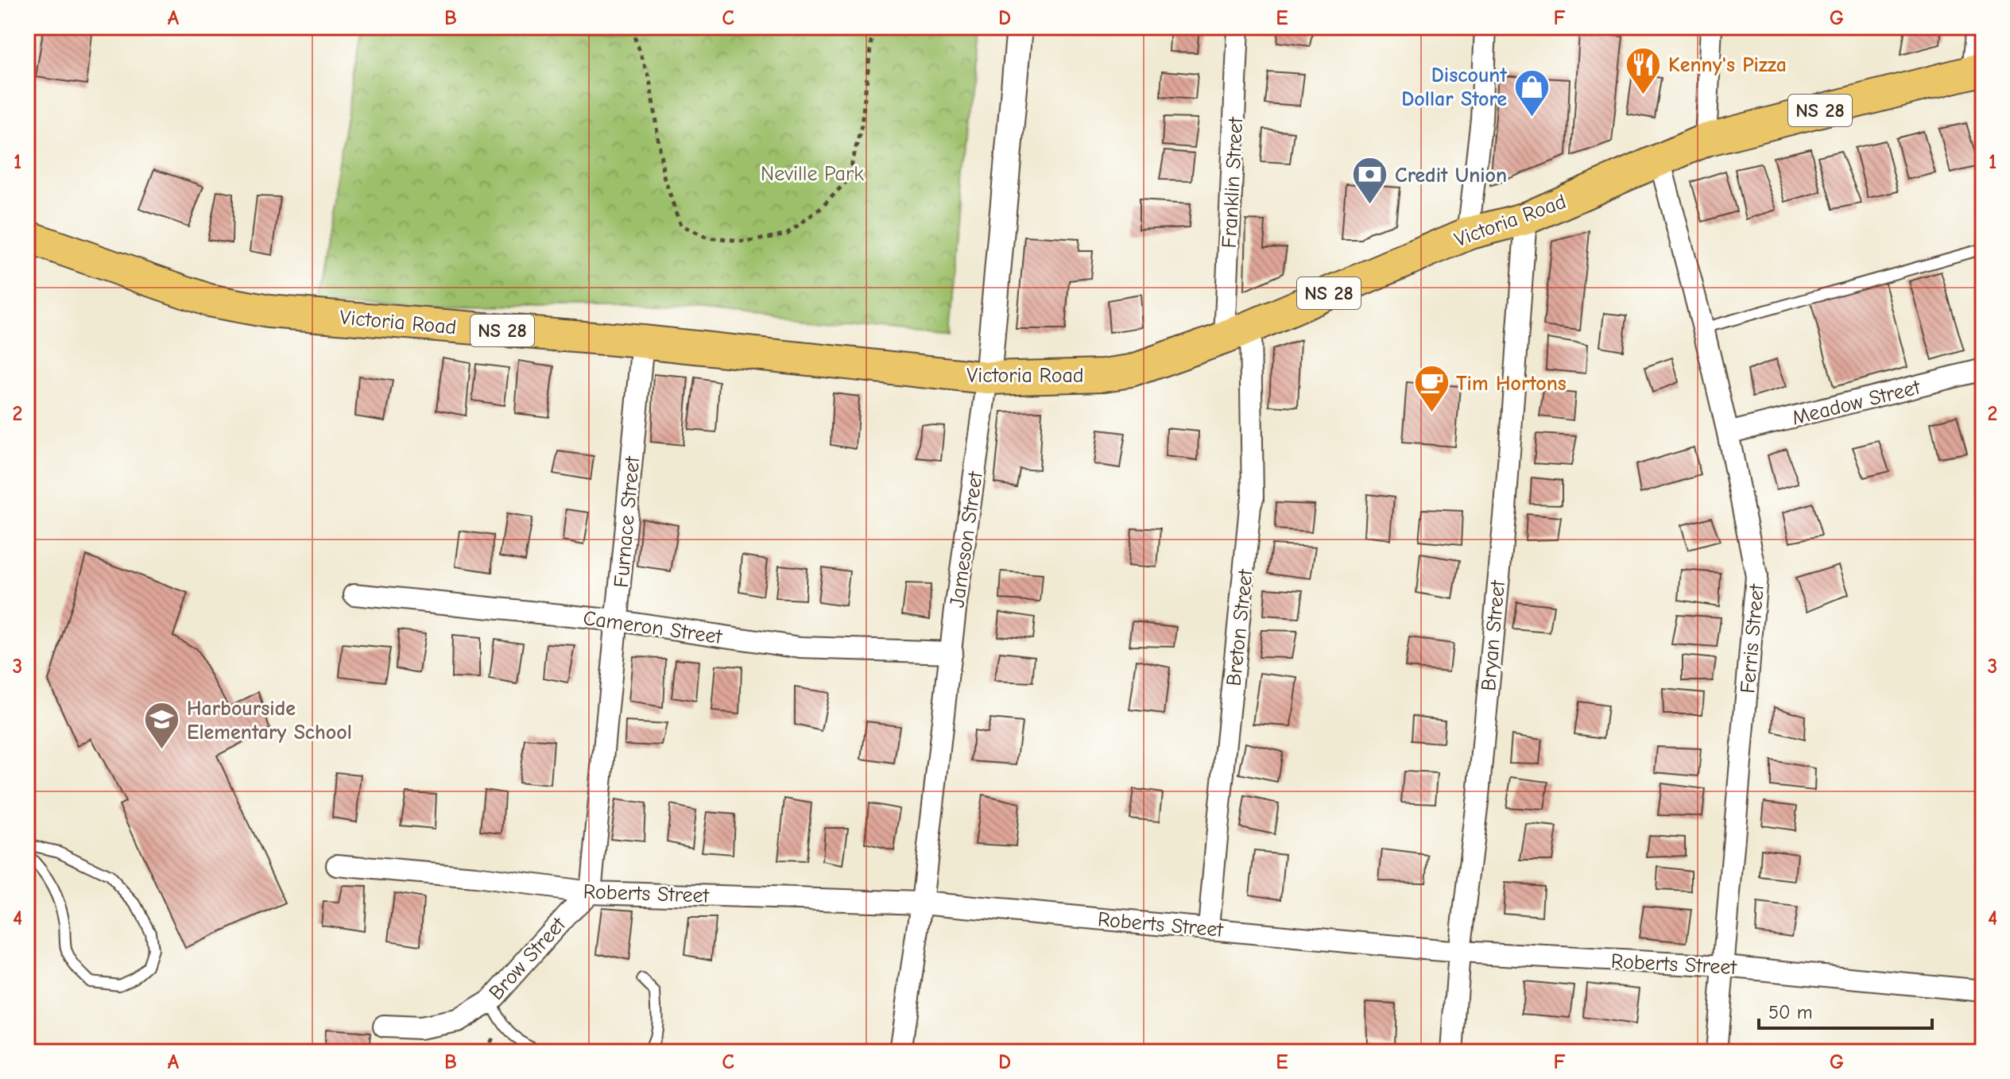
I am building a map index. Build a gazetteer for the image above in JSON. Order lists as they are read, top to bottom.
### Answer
{
  "streets": {
    "main road": ["NS 28", "Victoria Road"],
    "street": [
      "Franklin Street",
      "Meadow Street",
      "Furnace Street",
      "Jameson Street",
      "Cameron Street",
      "Breton Street",
      "Bryan Street",
      "Ferris Street",
      "Roberts Street",
      "Brow Street"
    ]
  },
  "crossings": [
    ["Franklin Street", "Victoria Road"],
    ["Franklin Street", "Breton Street"],
    ["Victoria Road", "Furnace Street"],
    ["Victoria Road", "Jameson Street"],
    ["Victoria Road", "Breton Street"],
    ["Victoria Road", "Bryan Street"],
    ["Victoria Road", "Ferris Street"],
    ["Meadow Street", "Ferris Street"],
    ["Furnace Street", "Cameron Street"],
    ["Furnace Street", "Roberts Street"],
    ["Furnace Street", "Brow Street"],
    ["Jameson Street", "Cameron Street"],
    ["Jameson Street", "Roberts Street"],
    ["Breton Street", "Roberts Street"],
    ["Bryan Street", "Roberts Street"],
    ["Ferris Street", "Roberts Street"],
    ["Roberts Street", "Brow Street"]
  ],
  "parks": ["Neville Park"],
  "places": {
    "restaurant": ["Kenny's Pizza"],
    "shop": ["Discount Dollar Store"],
    "bank": ["Credit Union"],
    "cafe": ["Tim Hortons"],
    "school or university": ["Harbourside Elementary School"]
  },
  "scale_bar": "50 m",
  "grid": {
    "columns": [
      "A",
      "B",
      "C",
      "D",
      "E",
      "F",
      "G"
    ],
    "rows": [
      "1",
      "2",
      "3",
      "4"
    ]
  }
}
